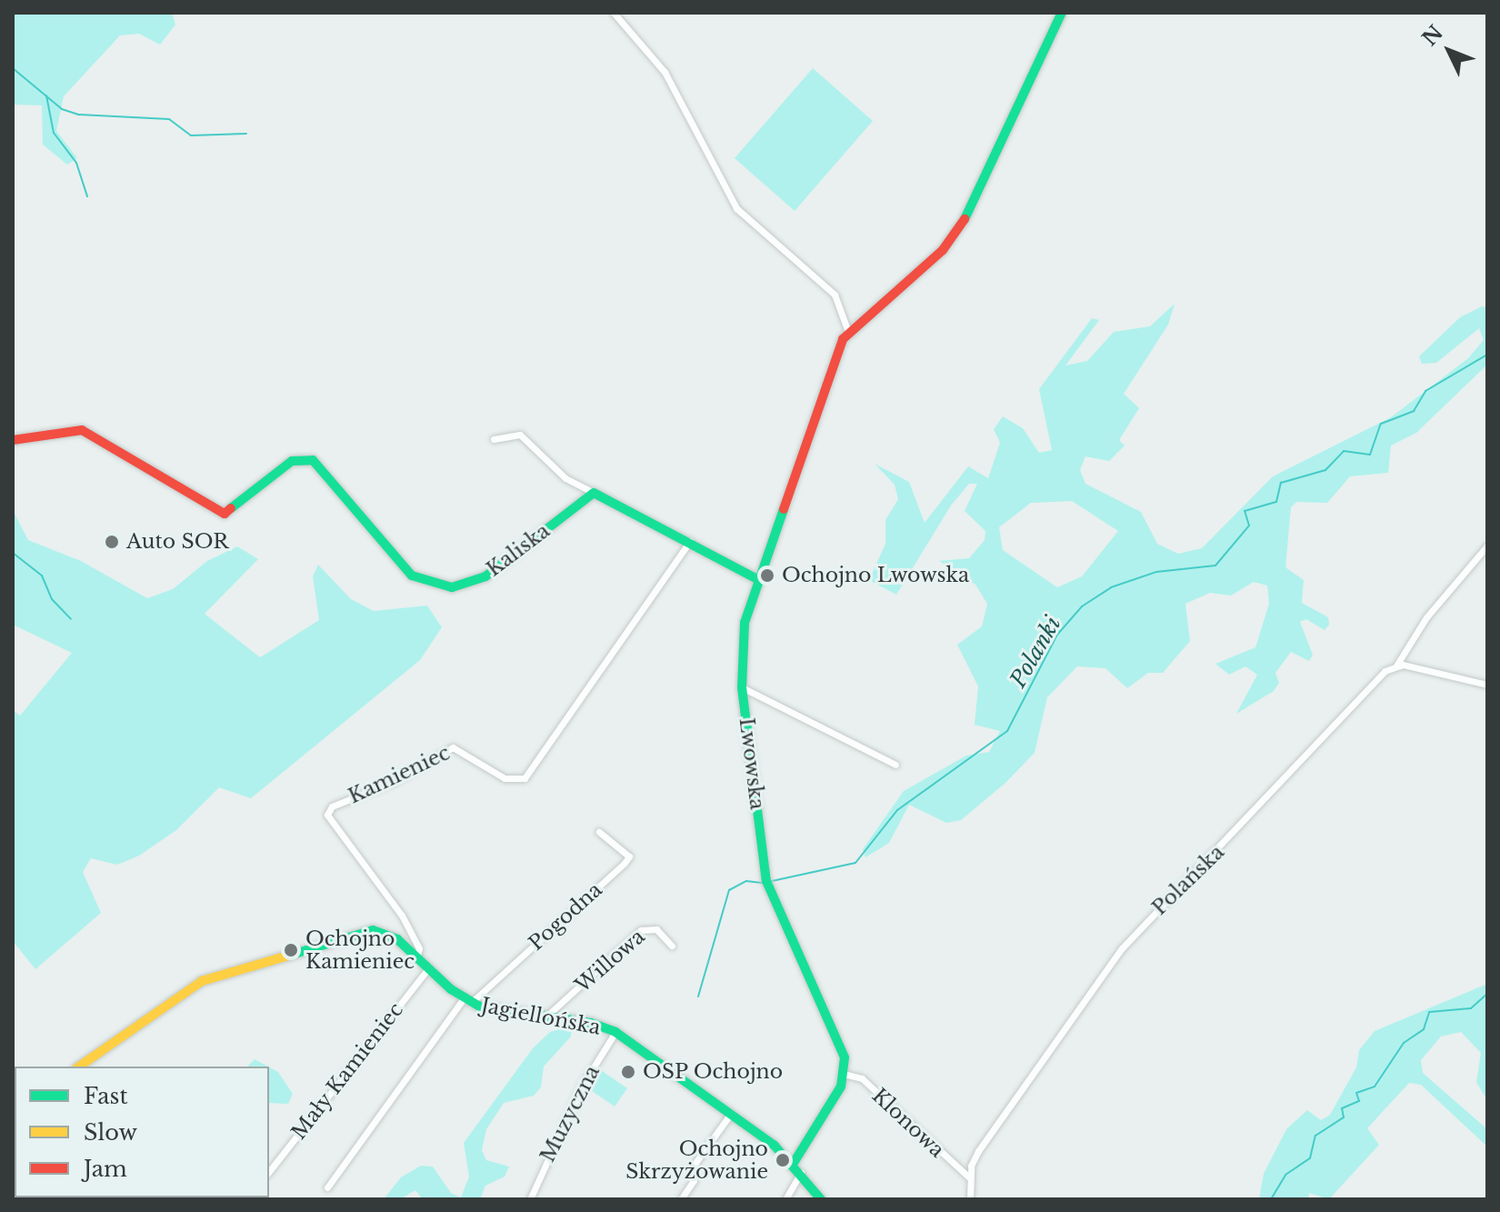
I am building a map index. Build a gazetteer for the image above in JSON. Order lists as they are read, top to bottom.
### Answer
{
  "streets": {
    "street": [
      "Kaliska",
      "Lwowska",
      "Kamieniec",
      "Polańska",
      "Pogodna",
      "Willowa",
      "Jagiellońska",
      "Mały Kamieniec",
      "Muzyczna",
      "Klonowa"
    ]
  },
  "crossings": [
    ["Lwowska", "Klonowa"],
    ["Kamieniec", "Jagiellońska"],
    ["Polańska", "Klonowa"],
    ["Pogodna", "Jagiellońska"],
    ["Willowa", "Jagiellońska"],
    ["Jagiellońska", "Mały Kamieniec"],
    ["Jagiellońska", "Muzyczna"]
  ],
  "water": ["Polanki"],
  "places": [
    "Auto SOR",
    "Ochojno Lwowska",
    "Ochojno Kamieniec",
    "OSP Ochojno",
    "Ochojno Skrzyżowanie"
  ],
  "legend": ["Fast", "Slow", "Jam"],
  "north": "top left"
}
